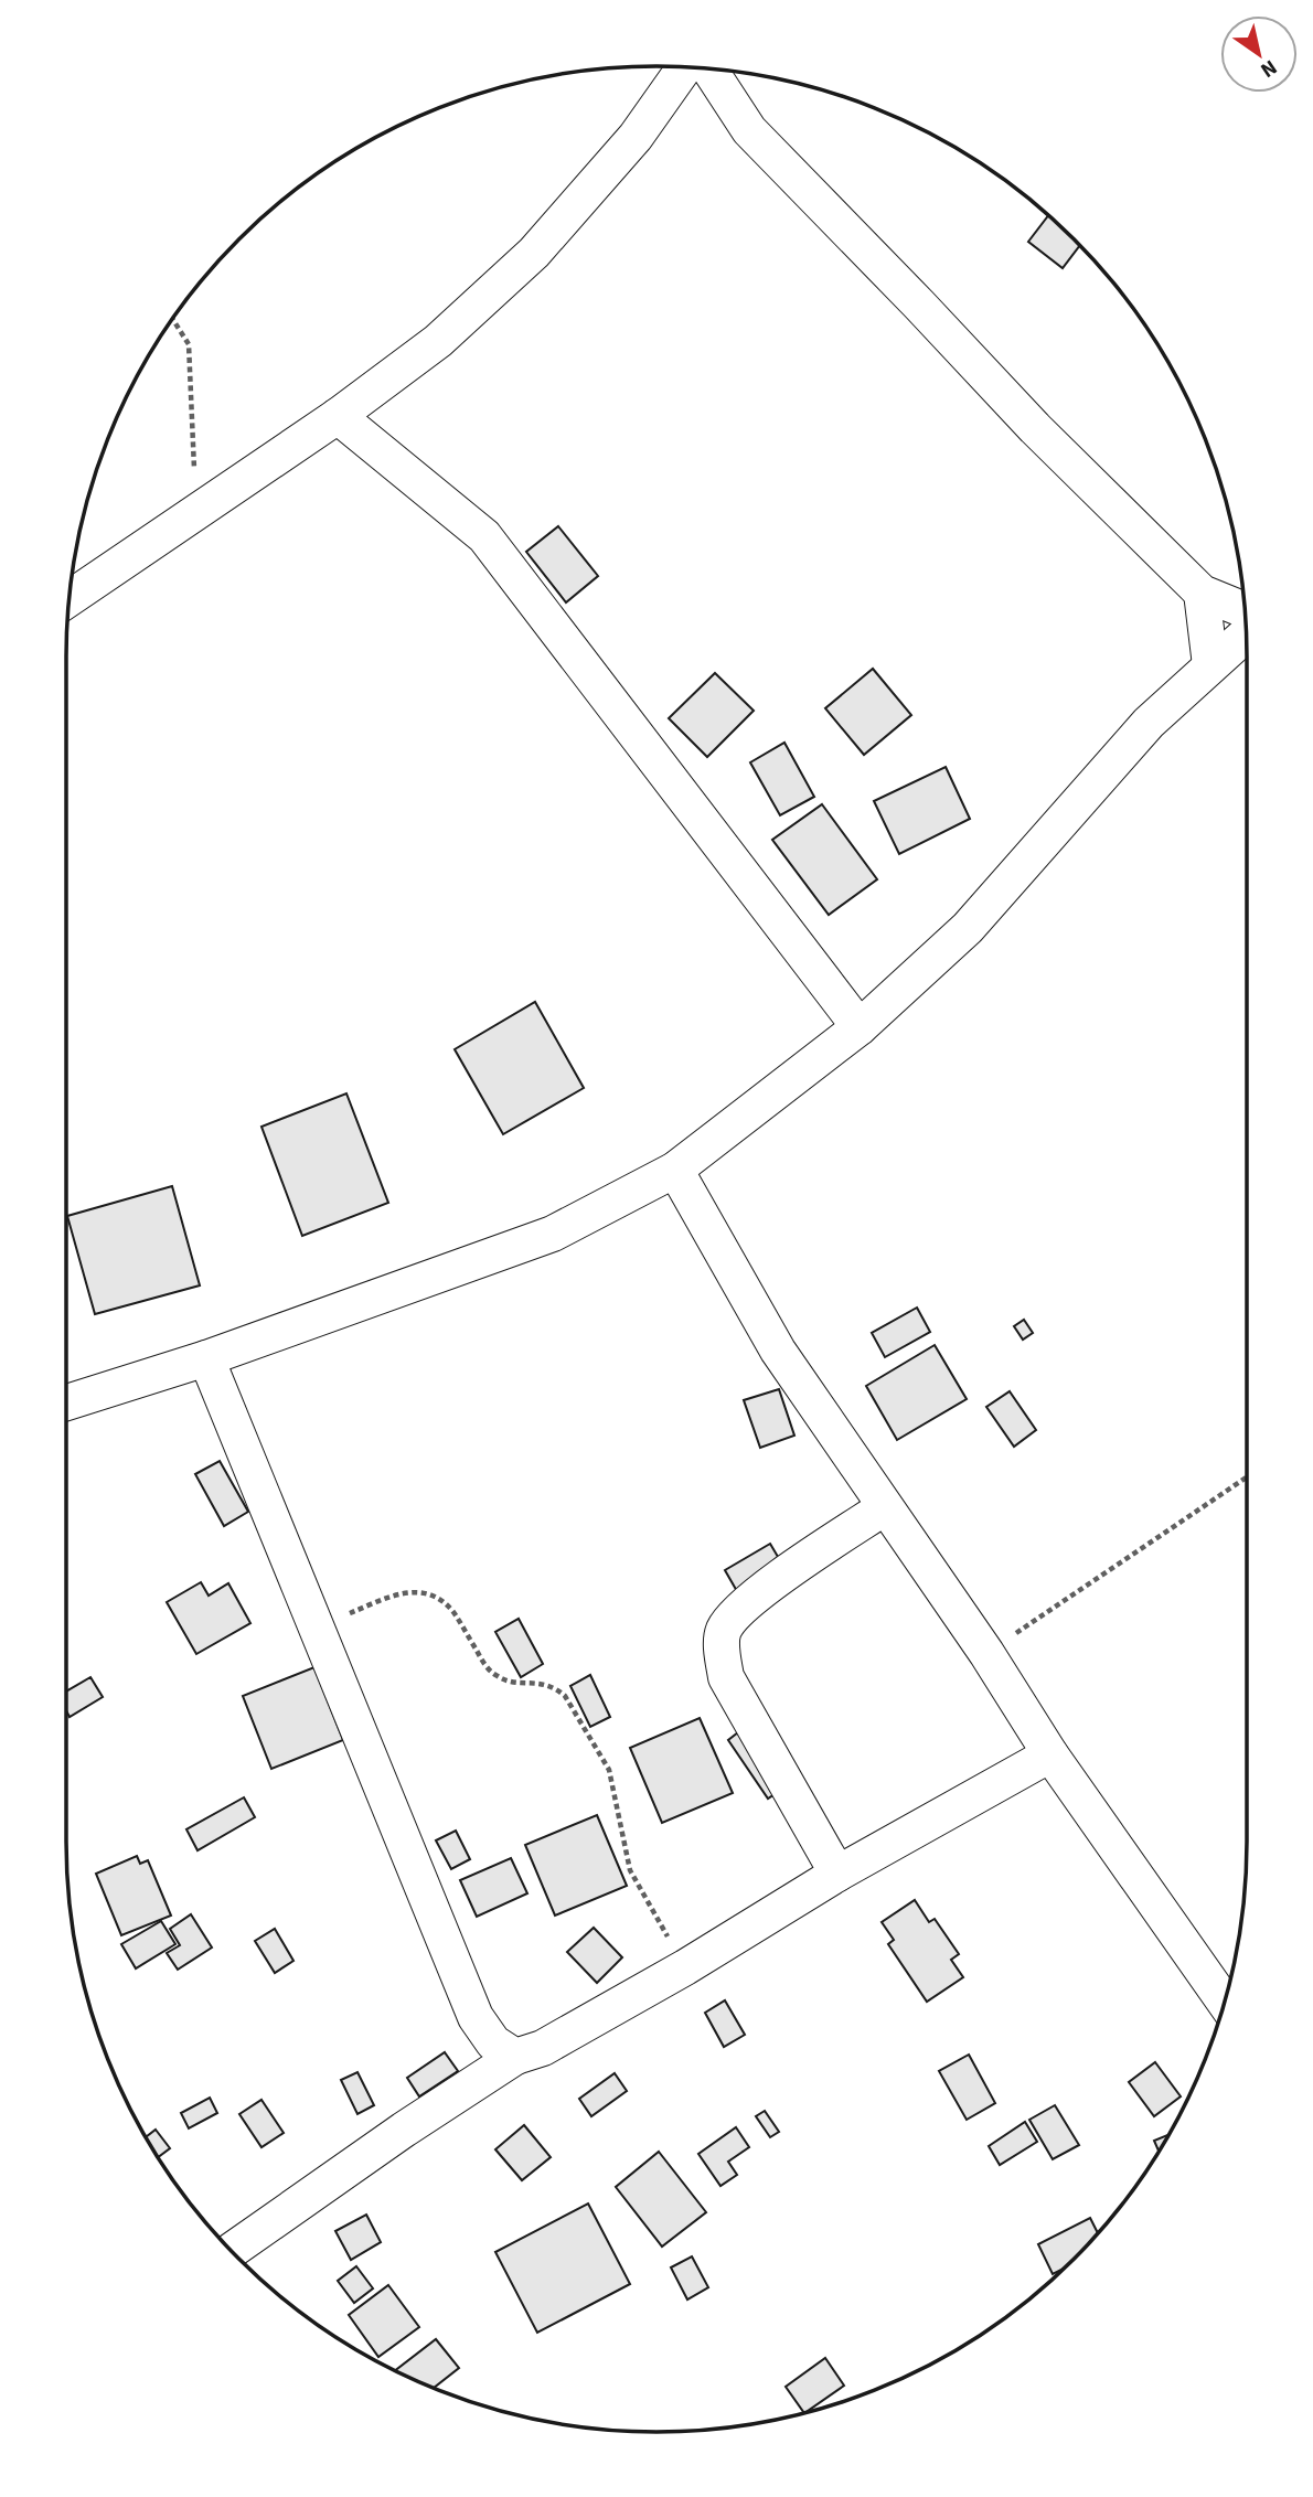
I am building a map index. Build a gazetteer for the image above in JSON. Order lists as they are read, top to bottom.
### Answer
{
  "north": "bottom right"
}
